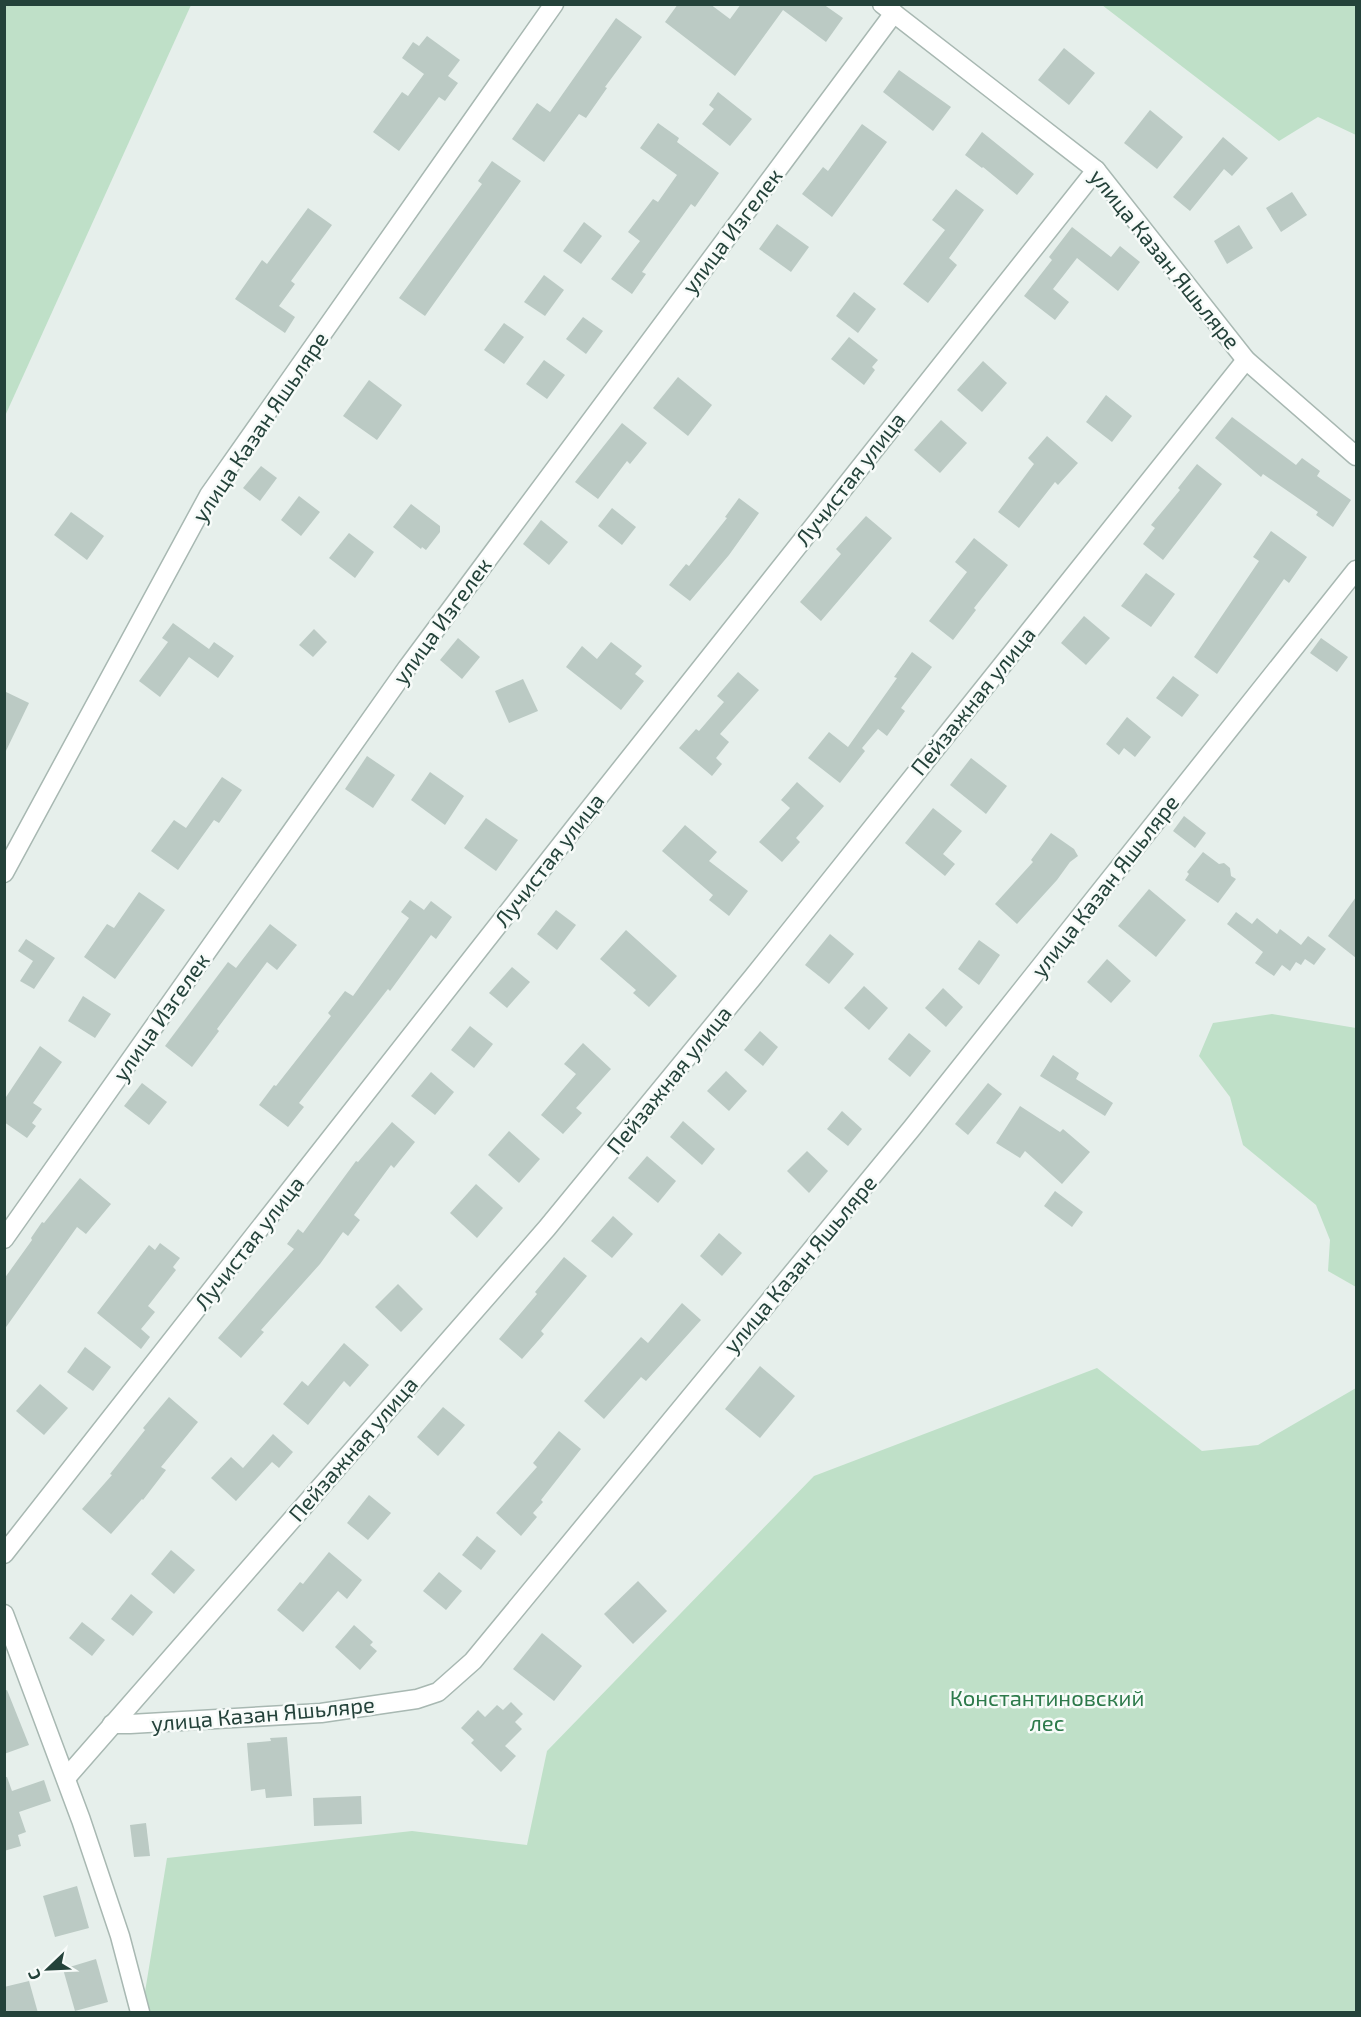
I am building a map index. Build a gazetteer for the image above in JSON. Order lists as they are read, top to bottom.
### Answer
{
  "streets": {
    "street": [
      "улица Изгелек",
      "улица Казан Яшьляре",
      "Лучистая улица",
      "Пейзажная улица"
    ]
  },
  "crossings": [
    ["улица Изгелек", "улица Казан Яшьляре"],
    ["улица Казан Яшьляре", "Лучистая улица"],
    ["улица Казан Яшьляре", "Пейзажная улица"]
  ],
  "parks": ["Константиновский лес"],
  "north": "bottom left"
}
